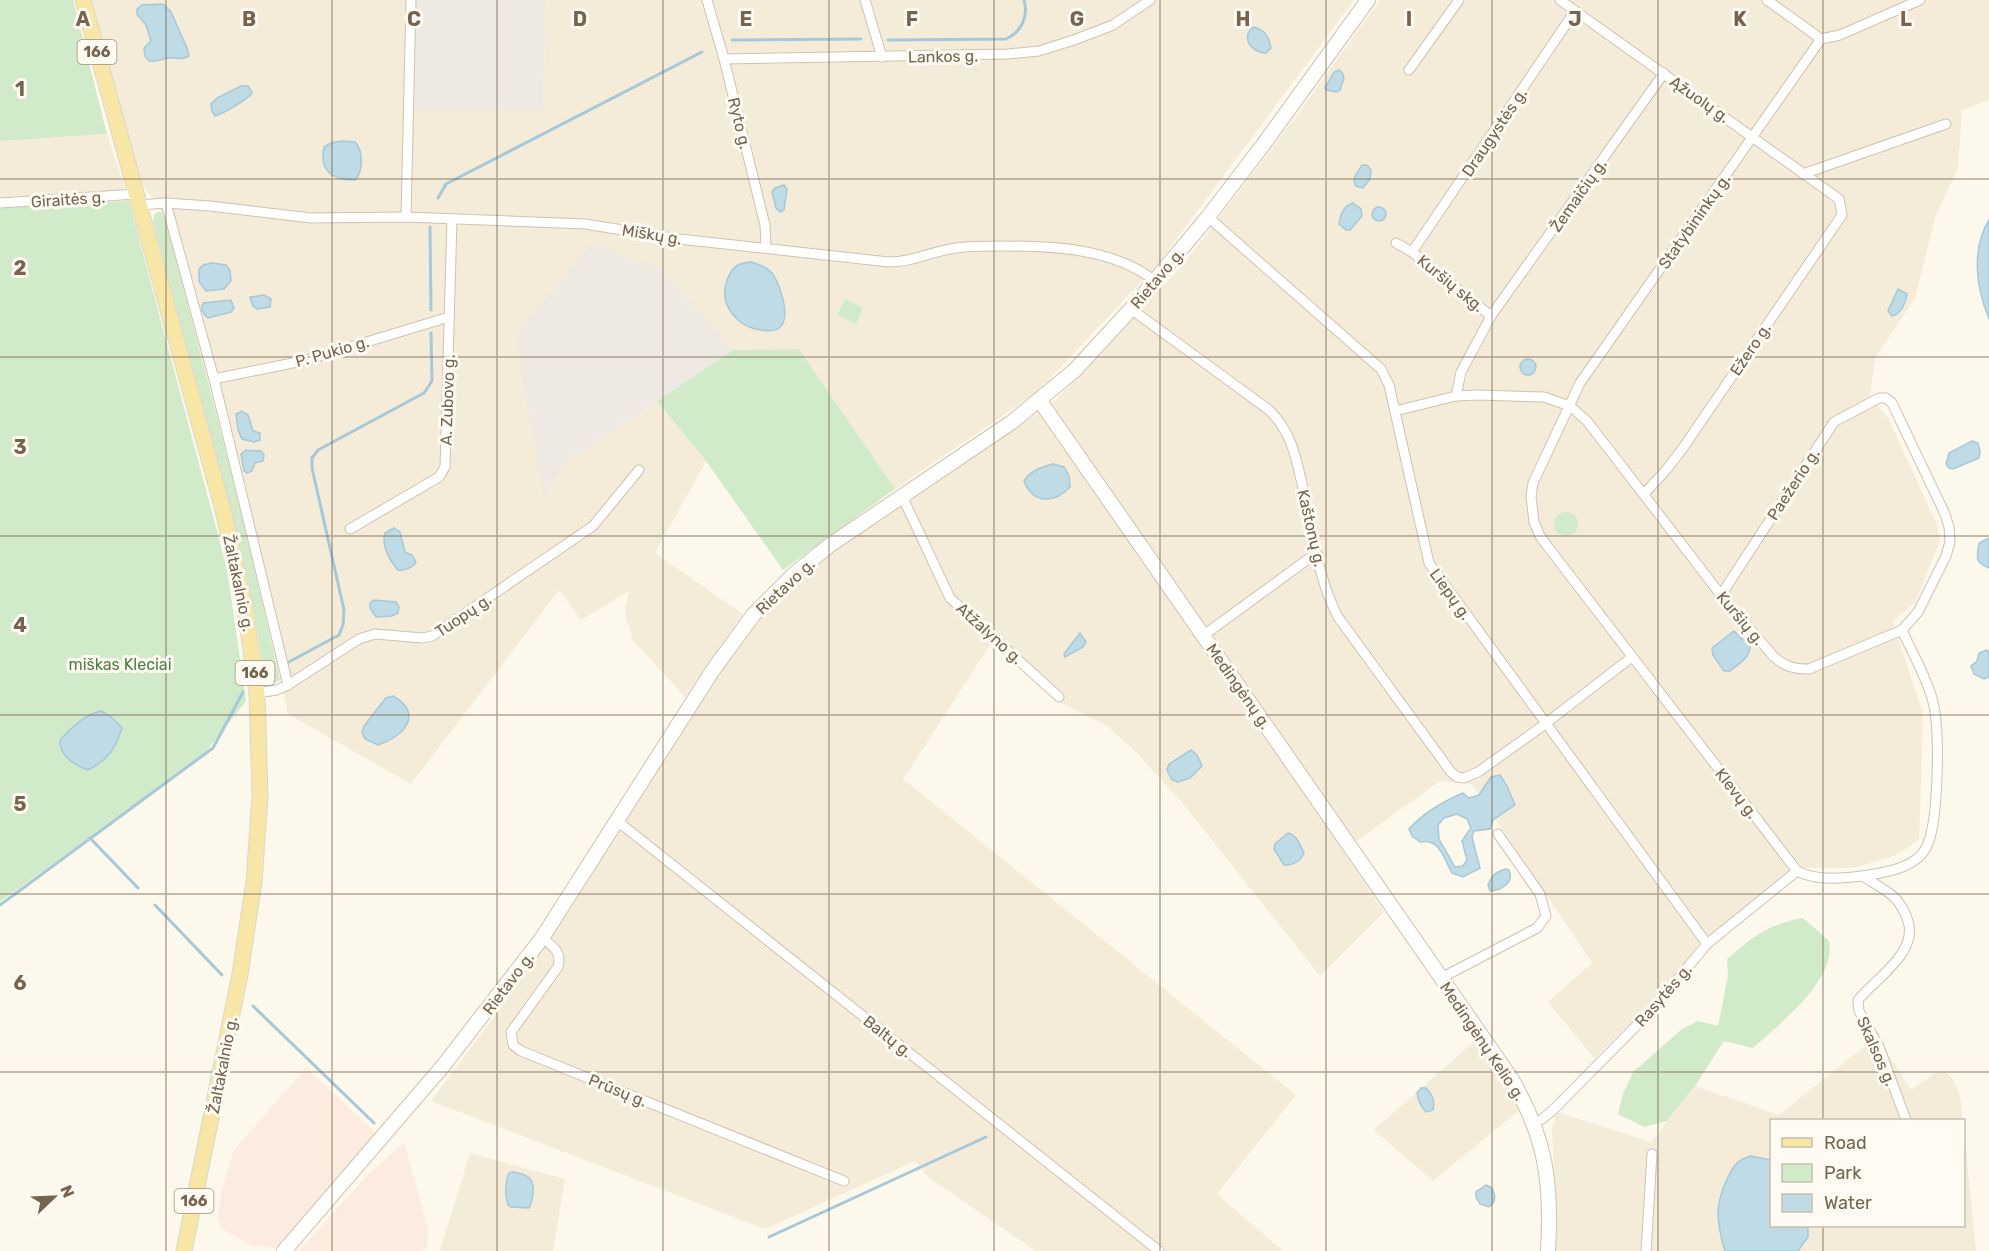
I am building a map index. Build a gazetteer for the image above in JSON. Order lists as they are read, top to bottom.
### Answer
{
  "streets": {
    "main road": [
      "166",
      "Rietavo g.",
      "Žaltakalnio g.",
      "Medingėnų g.",
      "Medingėnų Kelio g."
    ],
    "street": [
      "Lankos g.",
      "Ąžuolų g.",
      "Ryto g.",
      "Draugystės g.",
      "Žemaičių g.",
      "Giraitės g.",
      "Statybininkų g.",
      "Miškų g.",
      "Kuršių skg.",
      "Ežero g.",
      "P. Pukio g.",
      "A. Zubovo g.",
      "Paežerio g.",
      "Kaštonų g.",
      "Liepų g.",
      "Tuopų g.",
      "Kuršių g.",
      "Atžalyno g.",
      "Klevų g.",
      "Rasytės g.",
      "Baltų g.",
      "Skalsos g.",
      "Prūsų g."
    ]
  },
  "crossings": [
    ["Lankos g.", "Ryto g."],
    ["Ąžuolų g.", "Draugystės g."],
    ["Ąžuolų g.", "Žemaičių g."],
    ["Ąžuolų g.", "Statybininkų g."],
    ["Ąžuolų g.", "Ežero g."],
    ["Ryto g.", "Miškų g."],
    ["Draugystės g.", "Kuršių skg."],
    ["Žemaičių g.", "Kuršių skg."],
    ["Giraitės g.", "Miškų g."],
    ["Giraitės g.", "Žaltakalnio g."],
    ["Statybininkų g.", "Kuršių g."],
    ["Statybininkų g.", "Klevų g."],
    ["Miškų g.", "Rietavo g."],
    ["Miškų g.", "A. Zubovo g."],
    ["Miškų g.", "Žaltakalnio g."],
    ["Rietavo g.", "Kaštonų g."],
    ["Rietavo g.", "Liepų g."],
    ["Rietavo g.", "Atžalyno g."],
    ["Rietavo g.", "Medingėnų g."],
    ["Rietavo g.", "Baltų g."],
    ["Rietavo g.", "Prūsų g."],
    ["Kuršių skg.", "Kuršių g."],
    ["Ežero g.", "Kuršių g."],
    ["P. Pukio g.", "A. Zubovo g."],
    ["Paežerio g.", "Kuršių g."],
    ["Kaštonų g.", "Liepų g."],
    ["Žaltakalnio g.", "Tuopų g."],
    ["Liepų g.", "Kuršių g."],
    ["Liepų g.", "Rasytės g."],
    ["Kuršių g.", "Klevų g."],
    ["Medingėnų g.", "Medingėnų Kelio g."],
    ["Klevų g.", "Rasytės g."],
    ["Rasytės g.", "Medingėnų Kelio g."]
  ],
  "parks": ["miškas Kleciai"],
  "legend": ["Road", "Park", "Water"],
  "north": "top right",
  "grid": {
    "columns": [
      "A",
      "B",
      "C",
      "D",
      "E",
      "F",
      "G",
      "H",
      "I",
      "J",
      "K",
      "L"
    ],
    "rows": [
      "1",
      "2",
      "3",
      "4",
      "5",
      "6"
    ]
  }
}
